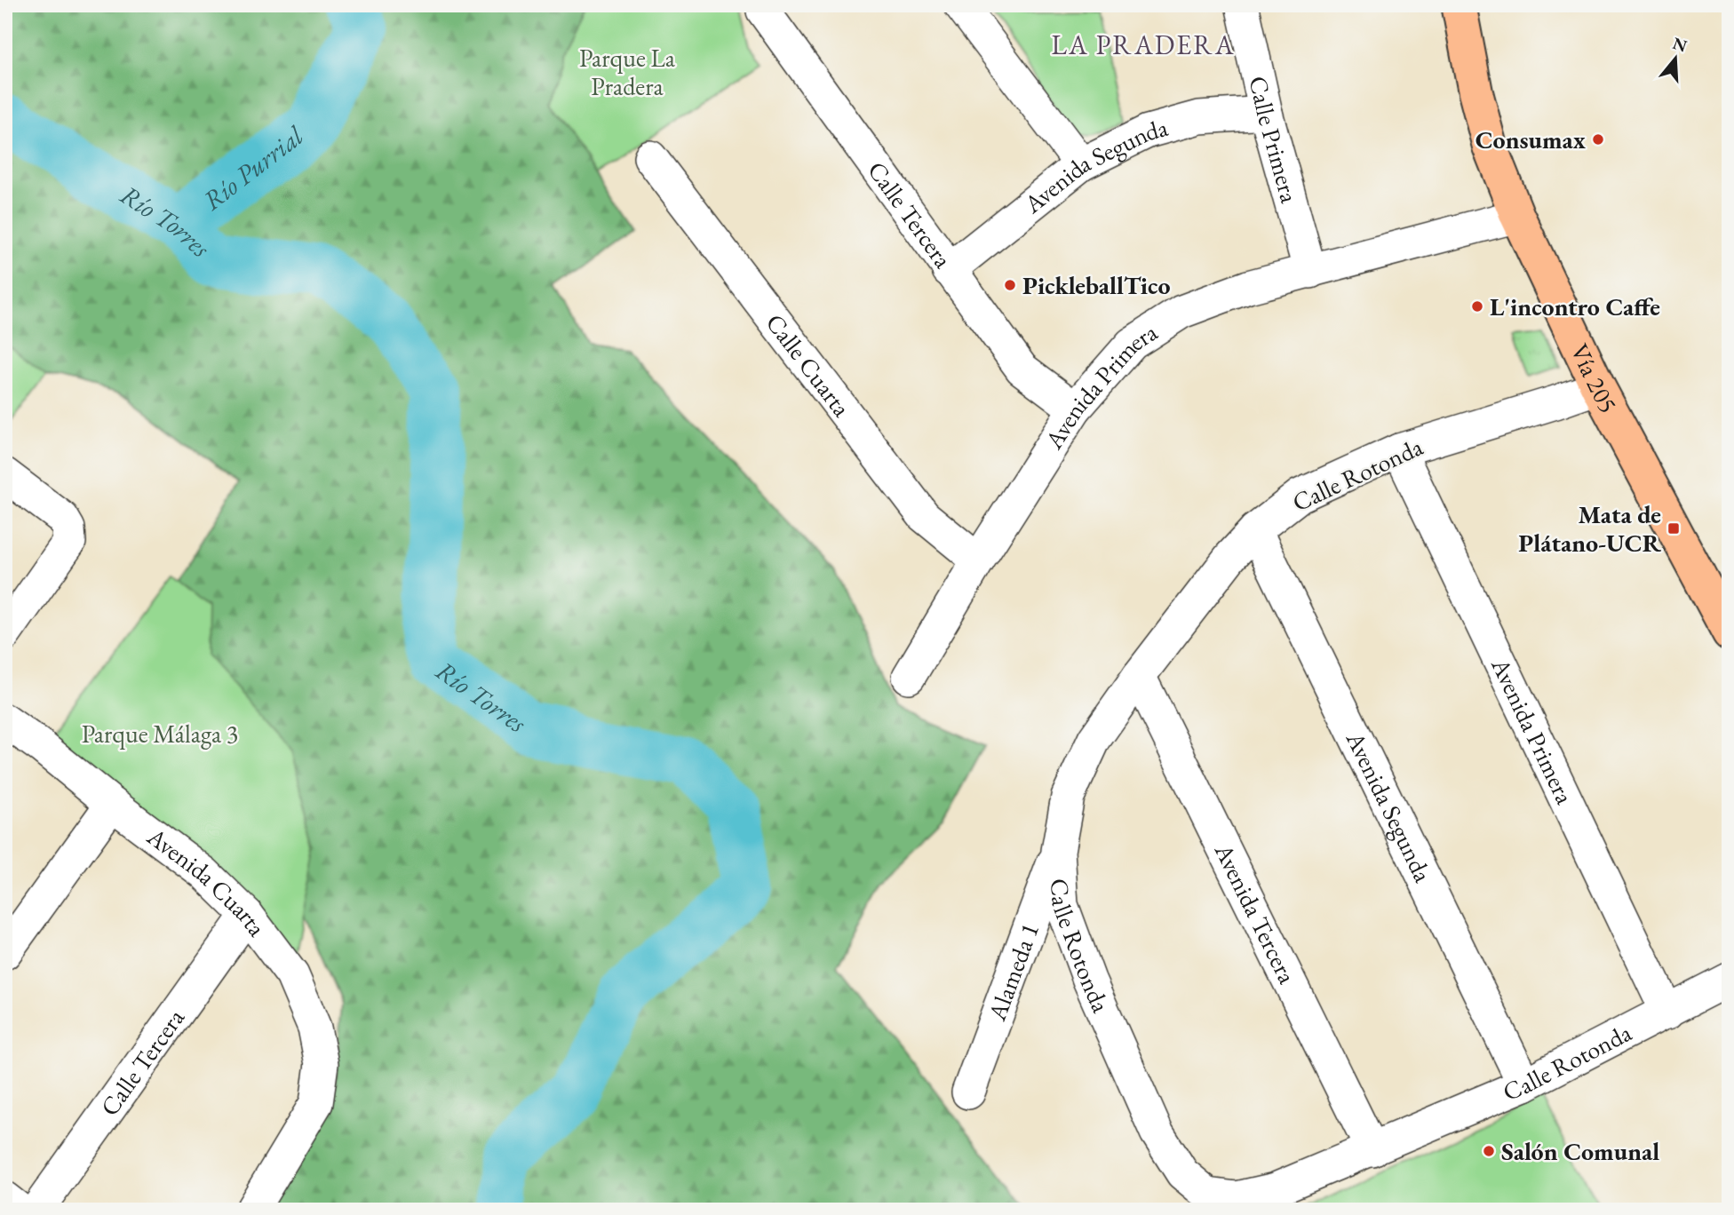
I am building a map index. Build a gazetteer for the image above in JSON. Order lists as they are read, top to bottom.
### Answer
{
  "streets": {
    "main road": ["Vía 205"],
    "street": [
      "Calle Primera",
      "Avenida Segunda",
      "Calle Tercera",
      "Calle Cuarta",
      "Avenida Primera",
      "Calle Rotonda",
      "Avenida Cuarta",
      "Avenida Tercera",
      "Alameda 1"
    ]
  },
  "crossings": [
    ["Calle Primera", "Avenida Segunda"],
    ["Calle Primera", "Avenida Primera"],
    ["Avenida Segunda", "Calle Tercera"],
    ["Avenida Segunda", "Calle Rotonda"],
    ["Calle Tercera", "Avenida Primera"],
    ["Calle Tercera", "Avenida Cuarta"],
    ["Calle Cuarta", "Avenida Primera"],
    ["Vía 205", "Avenida Primera"],
    ["Vía 205", "Calle Rotonda"],
    ["Avenida Primera", "Calle Rotonda"],
    ["Calle Rotonda", "Avenida Tercera"],
    ["Calle Rotonda", "Alameda 1"]
  ],
  "districts": ["LA PRADERA"],
  "water": ["Río Purrial", "Río Torres"],
  "parks": ["Parque La Pradera", "Parque Málaga 3"],
  "places": {
    "other": [
      "Consumax",
      "PickleballTico",
      "L'incontro Caffe",
      "Salón Comunal"
    ],
    "transit": ["Mata de Plátano-UCR"]
  },
  "north": "top"
}
